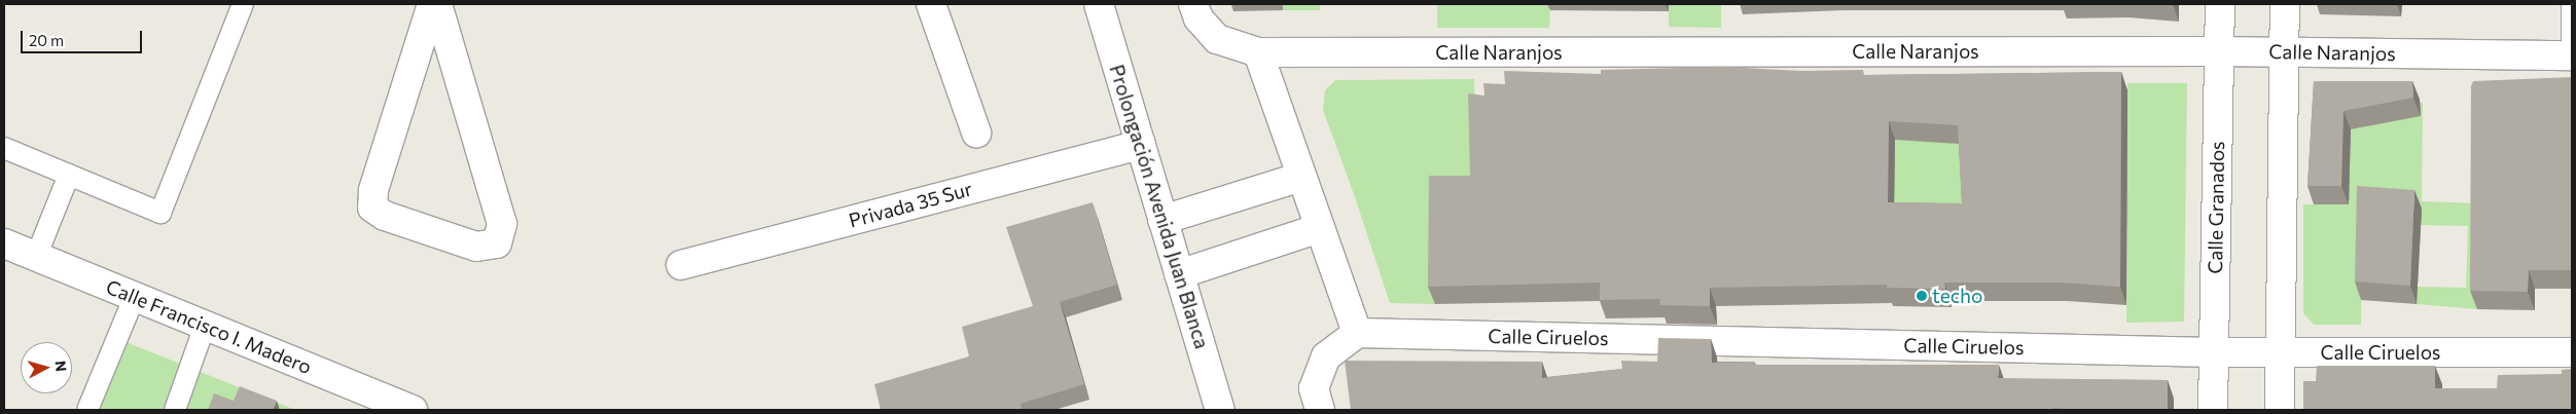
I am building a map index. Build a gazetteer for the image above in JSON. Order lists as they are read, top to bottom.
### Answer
{
  "streets": {
    "street": [
      "Calle Naranjos",
      "Privada 35 Sur",
      "Prolongación Avenida Juan Blanca",
      "Calle Granados",
      "Calle Francisco I. Madero",
      "Calle Ciruelos"
    ]
  },
  "crossings": [
    ["Calle Naranjos", "Calle Granados"],
    ["Privada 35 Sur", "Prolongación Avenida Juan Blanca"],
    ["Calle Granados", "Calle Ciruelos"]
  ],
  "places": ["techo"],
  "scale_bar": "20 m",
  "north": "right"
}
